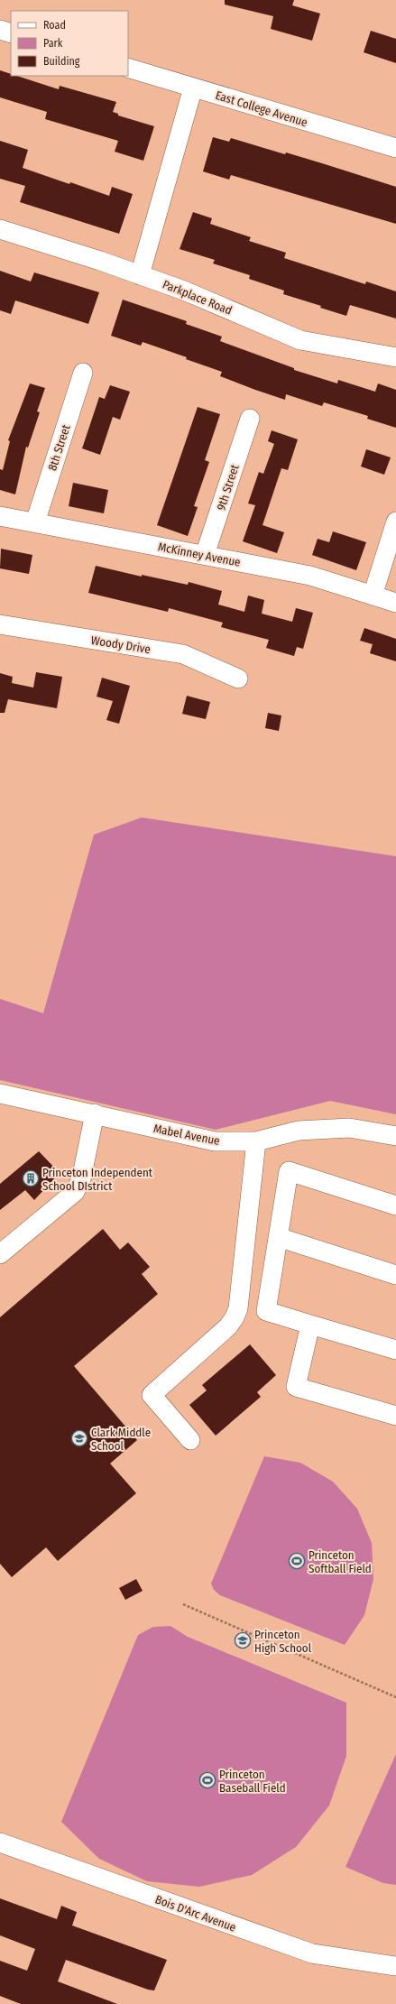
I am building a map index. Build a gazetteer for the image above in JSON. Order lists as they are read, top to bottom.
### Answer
{
  "streets": {
    "street": [
      "East College Avenue",
      "Parkplace Road",
      "8th Street",
      "9th Street",
      "McKinney Avenue",
      "Woody Drive",
      "Mabel Avenue",
      "Bois D'Arc Avenue"
    ]
  },
  "crossings": [
    ["8th Street", "McKinney Avenue"],
    ["9th Street", "McKinney Avenue"]
  ],
  "places": {
    "building": ["Princeton Independent School DIstrict"],
    "school or university": ["Clark Middle School", "Princeton High School"],
    "sports": ["Princeton Softball Field", "Princeton Baseball Field"]
  },
  "legend": ["Road", "Park", "Building"]
}
